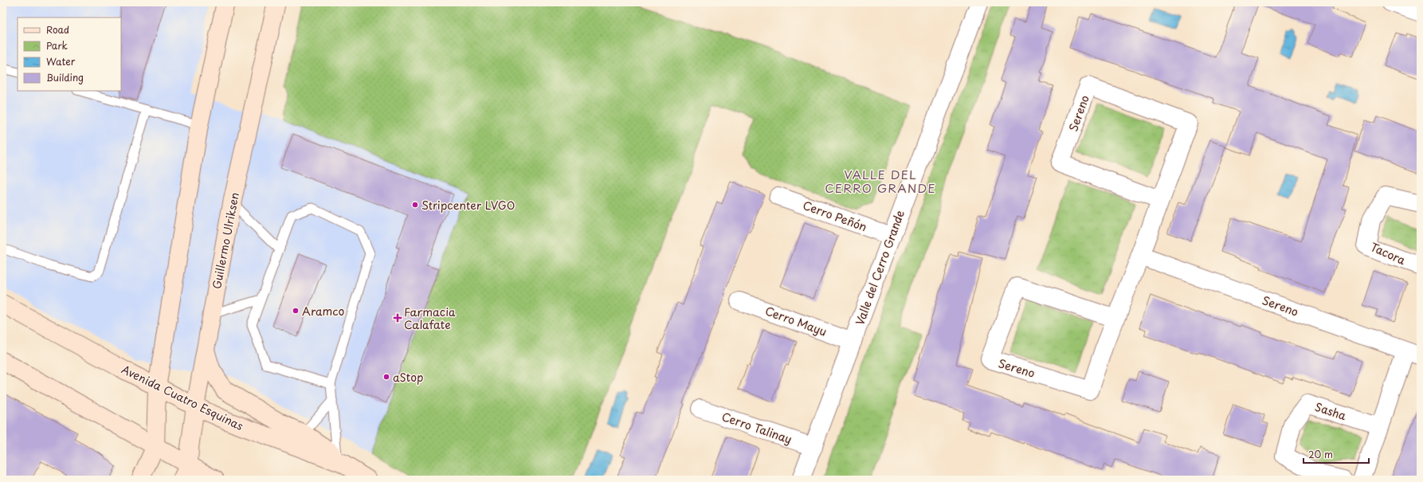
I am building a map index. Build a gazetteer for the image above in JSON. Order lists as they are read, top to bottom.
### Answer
{
  "streets": {
    "main road": ["Guillermo Ulriksen", "Avenida Cuatro Esquinas"],
    "street": [
      "Sereno",
      "Cerro Peñón",
      "Tacora",
      "Valle del Cerro Grande",
      "Cerro Mayu",
      "Sasha",
      "Cerro Talinay"
    ]
  },
  "crossings": [
    ["Cerro Peñón", "Valle del Cerro Grande"],
    ["Guillermo Ulriksen", "Avenida Cuatro Esquinas"],
    ["Valle del Cerro Grande", "Cerro Mayu"],
    ["Valle del Cerro Grande", "Cerro Talinay"]
  ],
  "districts": ["VALLE DEL CERRO GRANDE"],
  "places": {
    "other": ["Stripcenter LVGO", "Aramco", "aStop"],
    "health": ["Farmacia Calafate"]
  },
  "legend": [
    "Road",
    "Park",
    "Water",
    "Building"
  ],
  "scale_bar": "20 m"
}
